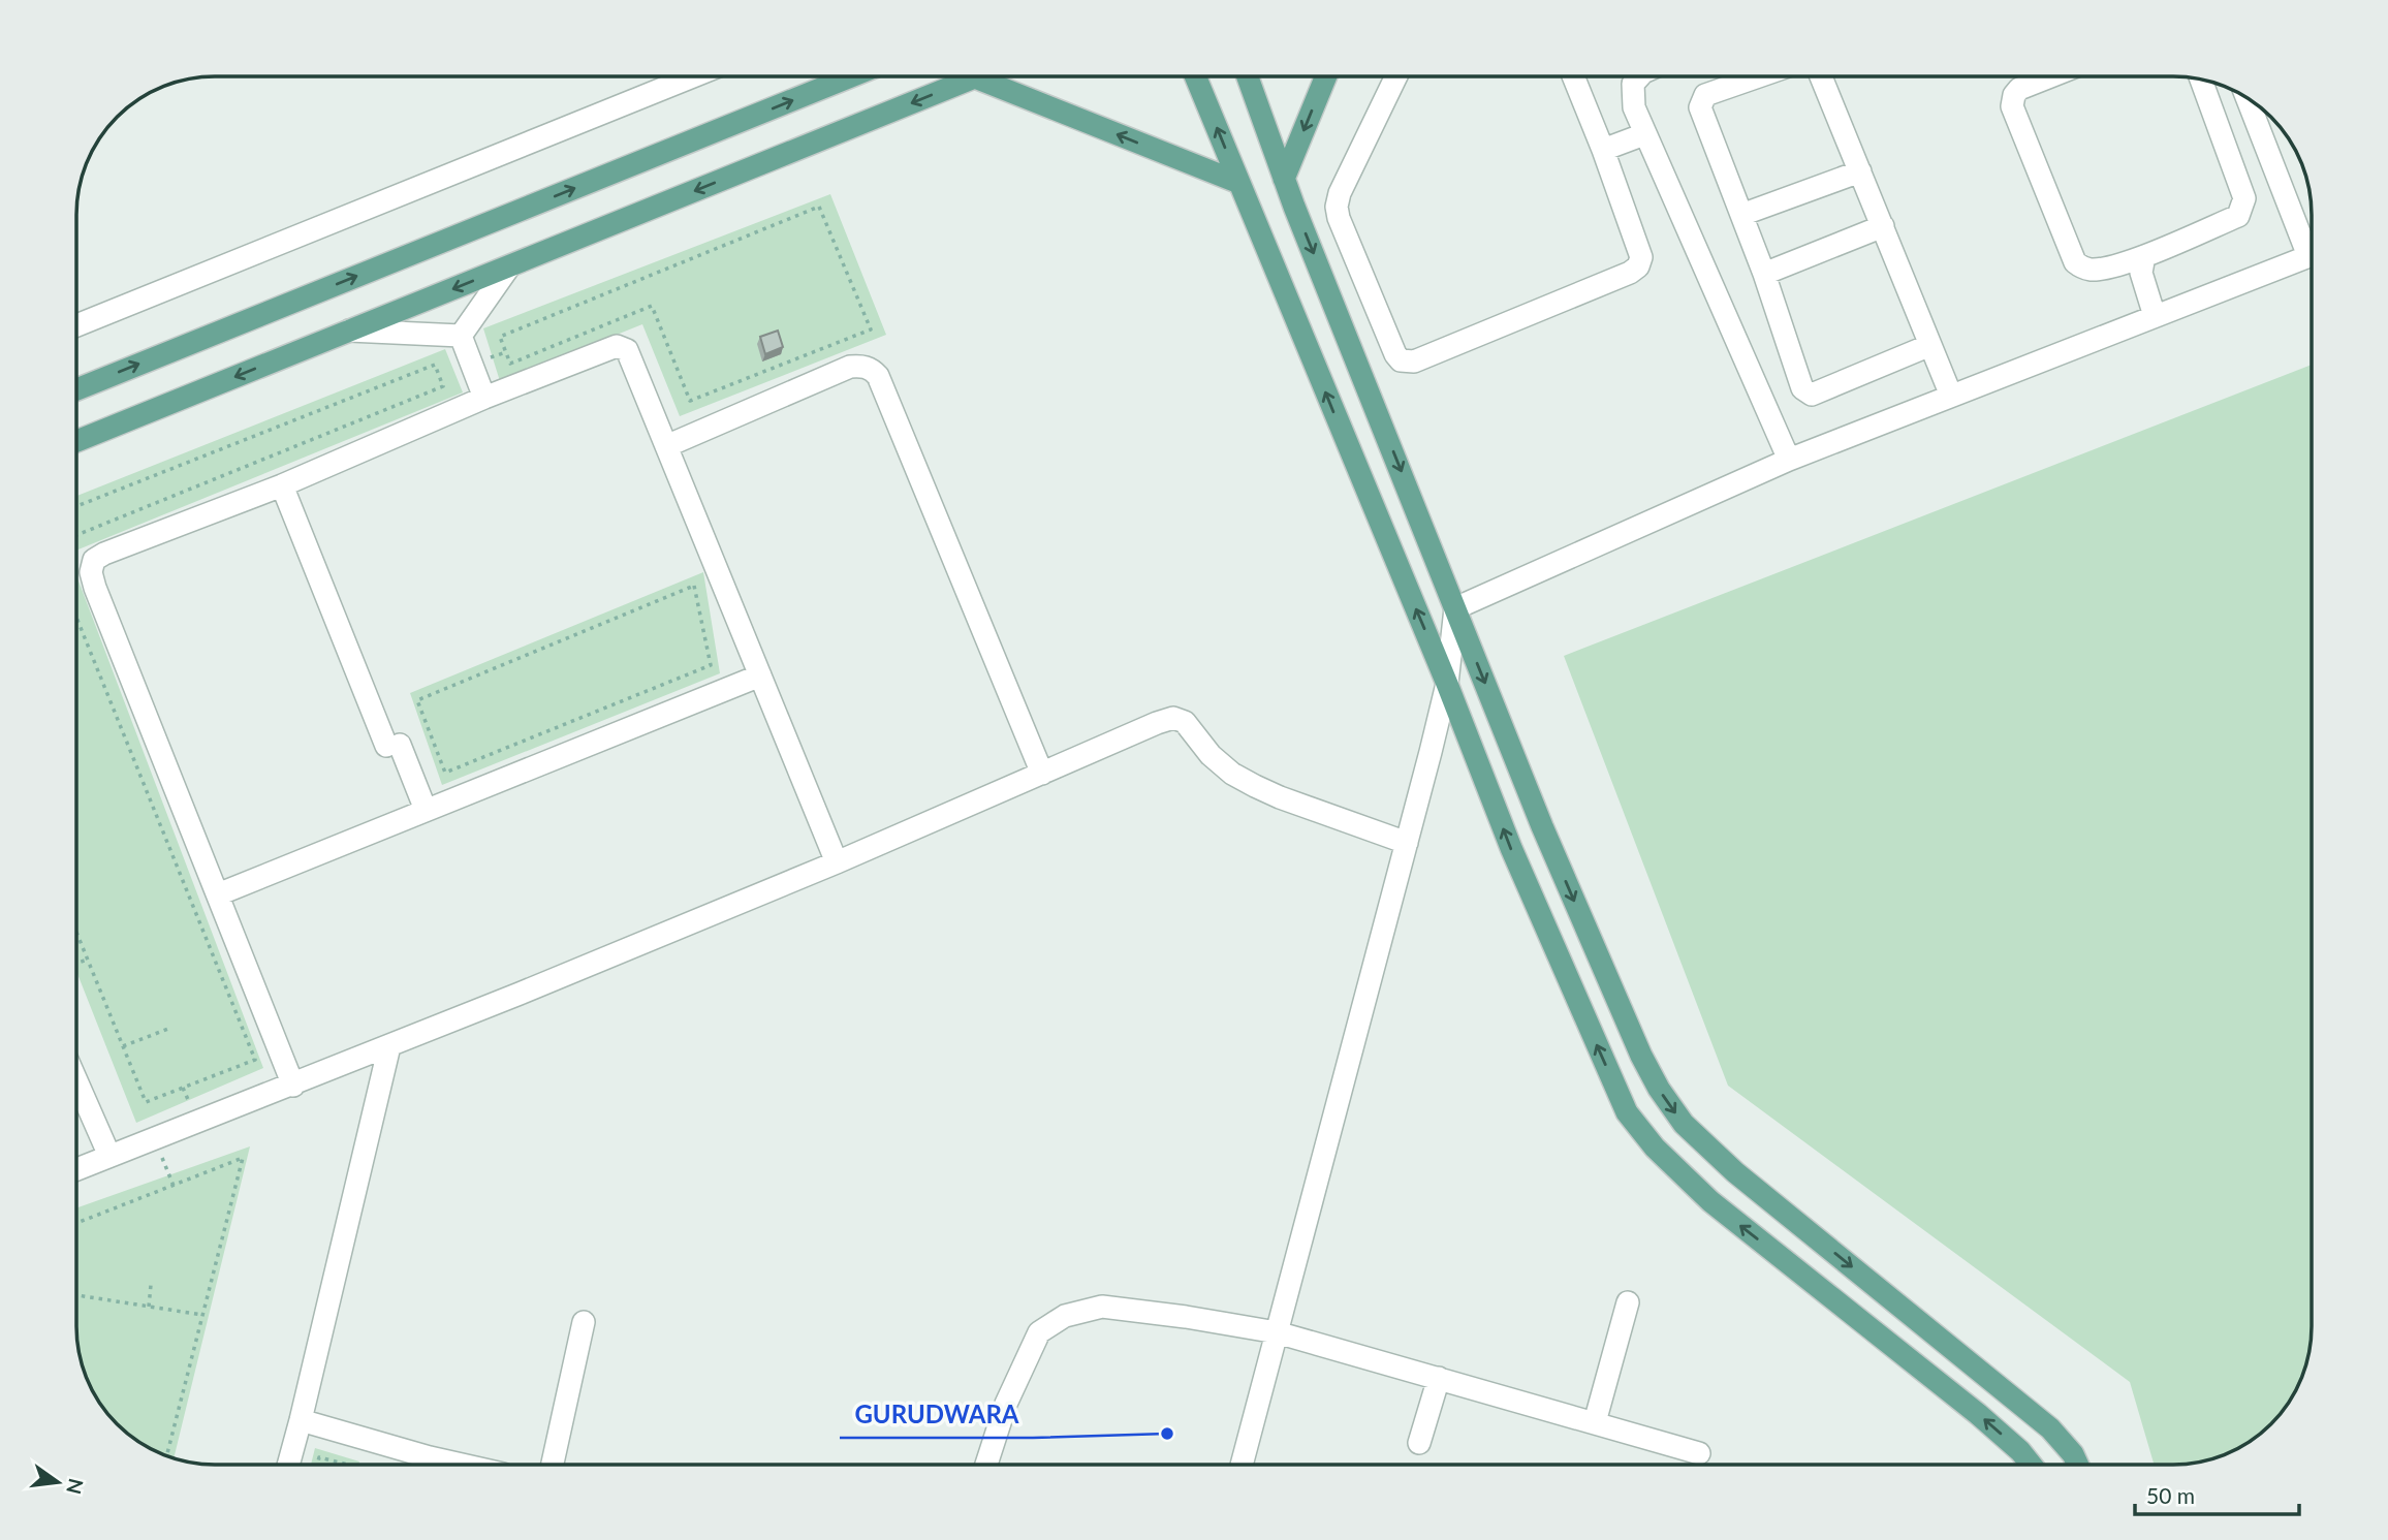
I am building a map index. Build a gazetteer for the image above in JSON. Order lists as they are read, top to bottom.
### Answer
{
  "places": ["GURUDWARA"],
  "scale_bar": "50 m",
  "north": "right"
}
